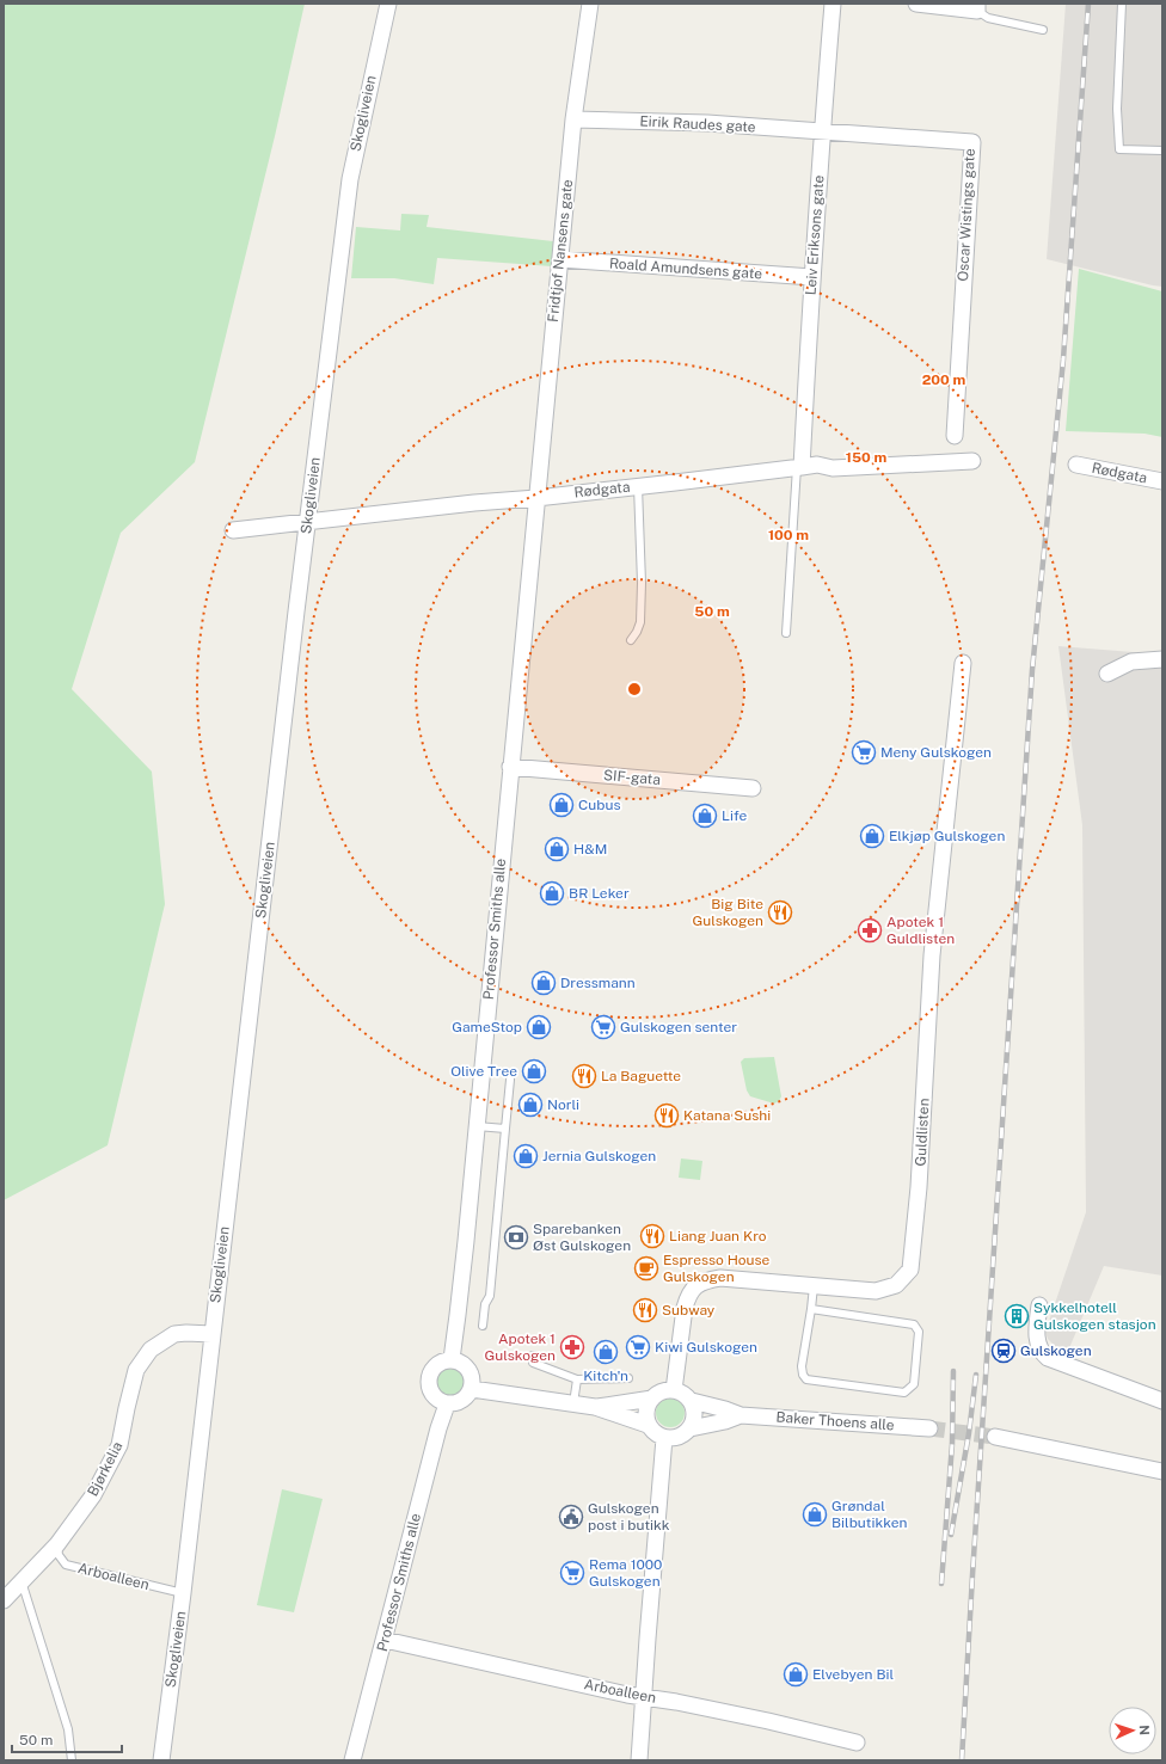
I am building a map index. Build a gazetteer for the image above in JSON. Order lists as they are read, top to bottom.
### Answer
{
  "streets": {
    "street": [
      "Skogliveien",
      "Eirik Raudes gate",
      "Oscar Wistings gate",
      "Leiv Eriksons gate",
      "Fridtjof Nansens gate",
      "Roald Amundsens gate",
      "Rødgata",
      "SIF-gata",
      "Professor Smiths alle",
      "Guldlisten",
      "Baker Thoens alle",
      "Bjørkelia",
      "Arboalleen"
    ]
  },
  "crossings": [
    ["Skogliveien", "Rødgata"],
    ["Skogliveien", "Bjørkelia"],
    ["Skogliveien", "Arboalleen"],
    ["Eirik Raudes gate", "Oscar Wistings gate"],
    ["Eirik Raudes gate", "Leiv Eriksons gate"],
    ["Eirik Raudes gate", "Fridtjof Nansens gate"],
    ["Oscar Wistings gate", "Leiv Eriksons gate"],
    ["Leiv Eriksons gate", "Roald Amundsens gate"],
    ["Leiv Eriksons gate", "Rødgata"],
    ["Fridtjof Nansens gate", "Roald Amundsens gate"],
    ["Fridtjof Nansens gate", "Rødgata"],
    ["Fridtjof Nansens gate", "Professor Smiths alle"],
    ["Rødgata", "Professor Smiths alle"],
    ["SIF-gata", "Professor Smiths alle"],
    ["Professor Smiths alle", "Arboalleen"],
    ["Guldlisten", "Baker Thoens alle"],
    ["Bjørkelia", "Arboalleen"]
  ],
  "places": {
    "supermarket": [
      "Meny Gulskogen",
      "Gulskogen senter",
      "Kiwi Gulskogen",
      "Rema 1000 Gulskogen"
    ],
    "shop": [
      "Cubus",
      "Life",
      "Elkjøp Gulskogen",
      "H&M",
      "BR Leker",
      "Dressmann",
      "GameStop",
      "Olive Tree",
      "Norli",
      "Jernia Gulskogen",
      "Kitch'n",
      "Grøndal Bilbutikken",
      "Elvebyen Bil"
    ],
    "restaurant": [
      "Big Bite Gulskogen",
      "La Baguette",
      "Katana Sushi",
      "Liang Juan Kro",
      "Subway"
    ],
    "pharmacy": ["Apotek 1 Guldlisten", "Apotek 1 Gulskogen"],
    "bank": ["Sparebanken Øst Gulskogen"],
    "cafe": ["Espresso House Gulskogen"],
    "building": ["Sykkelhotell Gulskogen stasjon"],
    "station": ["Gulskogen"],
    "public building": ["Gulskogen post i butikk"]
  },
  "scale_bar": "50 m",
  "north": "right",
  "rings": [
    "200 m",
    "150 m",
    "100 m",
    "50 m"
  ]
}
